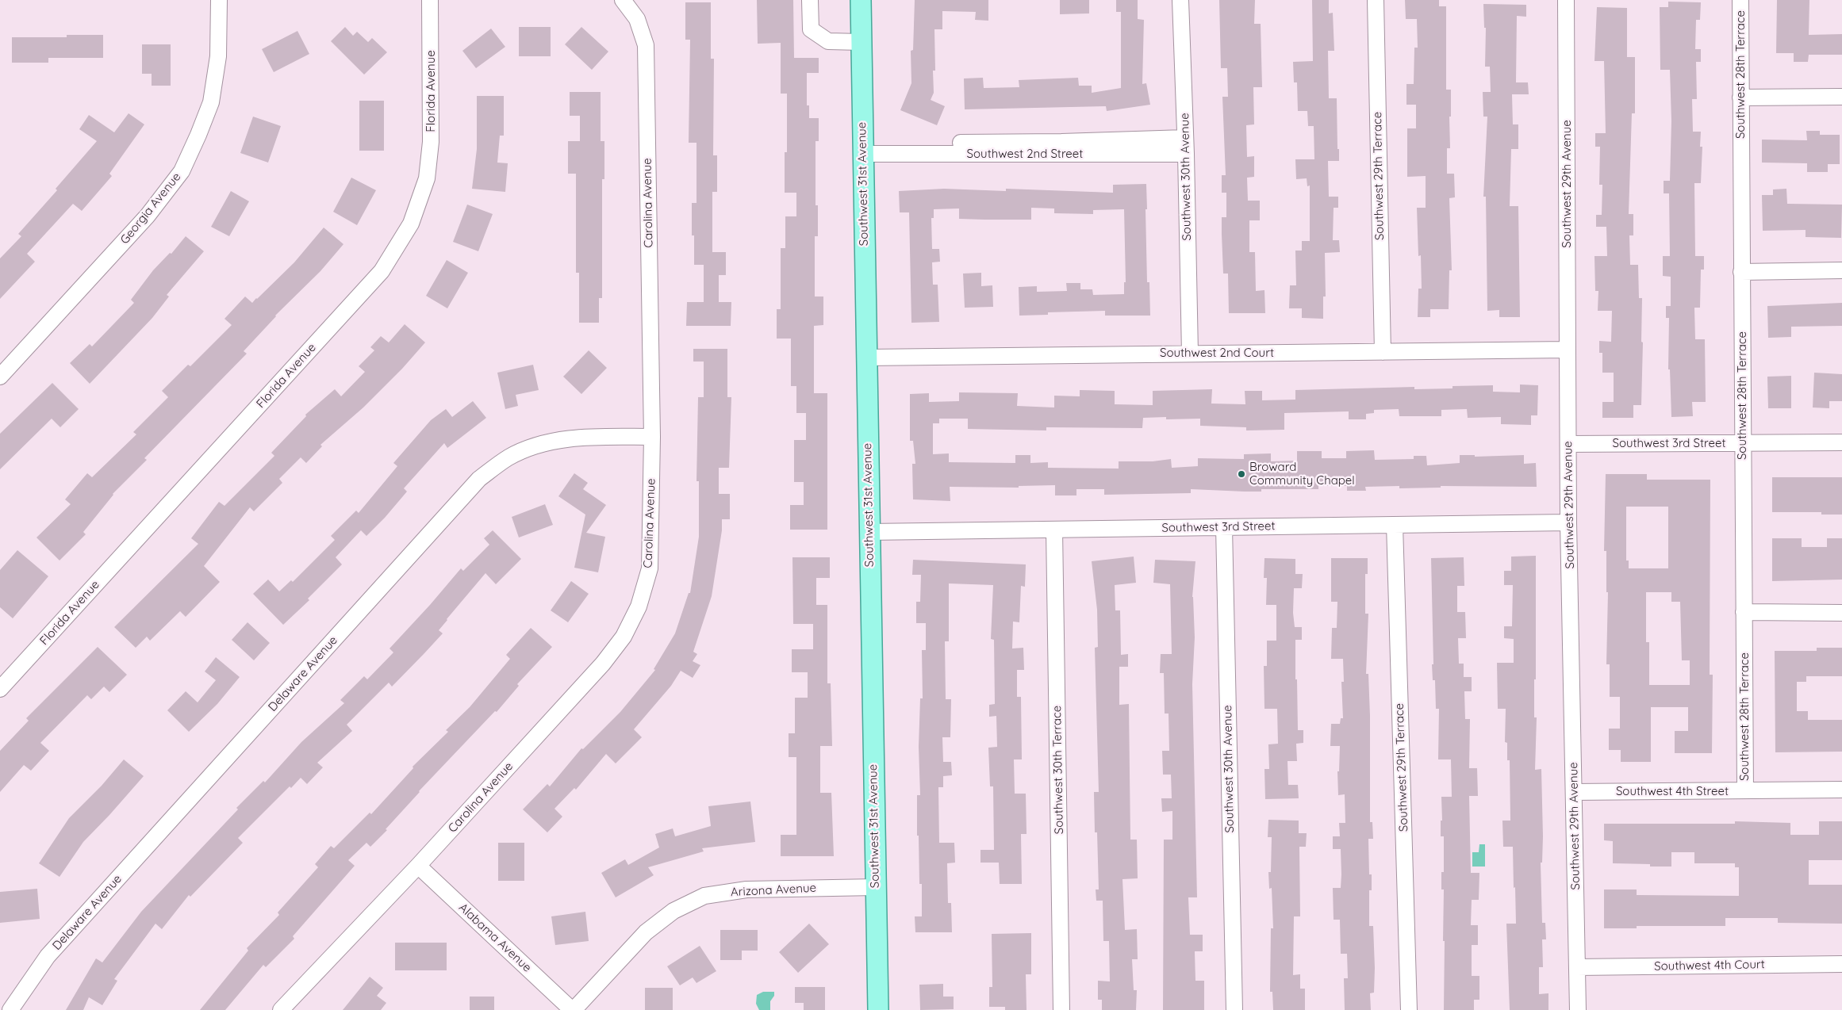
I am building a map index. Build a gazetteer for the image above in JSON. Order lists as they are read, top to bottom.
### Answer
{
  "streets": {
    "main road": ["Southwest 31st Avenue"],
    "street": [
      "Southwest 28th Terrace",
      "Florida Avenue",
      "Southwest 2nd Street",
      "Southwest 29th Terrace",
      "Southwest 30th Avenue",
      "Southwest 29th Avenue",
      "Carolina Avenue",
      "Georgia Avenue",
      "Southwest 2nd Court",
      "Southwest 3rd Street",
      "Delaware Avenue",
      "Southwest 30th Terrace",
      "Southwest 4th Street",
      "Arizona Avenue",
      "Alabama Avenue",
      "Southwest 4th Court"
    ]
  },
  "crossings": [
    ["Southwest 28th Terrace", "Southwest 3rd Street"],
    ["Southwest 28th Terrace", "Southwest 4th Street"],
    ["Southwest 2nd Street", "Southwest 30th Avenue"],
    ["Southwest 2nd Street", "Southwest 31st Avenue"],
    ["Southwest 29th Terrace", "Southwest 2nd Court"],
    ["Southwest 29th Terrace", "Southwest 3rd Street"],
    ["Southwest 30th Avenue", "Southwest 2nd Court"],
    ["Southwest 30th Avenue", "Southwest 3rd Street"],
    ["Southwest 31st Avenue", "Southwest 2nd Court"],
    ["Southwest 31st Avenue", "Southwest 3rd Street"],
    ["Southwest 31st Avenue", "Arizona Avenue"],
    ["Southwest 29th Avenue", "Southwest 2nd Court"],
    ["Southwest 29th Avenue", "Southwest 3rd Street"],
    ["Southwest 29th Avenue", "Southwest 4th Street"],
    ["Southwest 29th Avenue", "Southwest 4th Court"],
    ["Carolina Avenue", "Delaware Avenue"],
    ["Carolina Avenue", "Alabama Avenue"],
    ["Southwest 3rd Street", "Southwest 30th Terrace"],
    ["Arizona Avenue", "Alabama Avenue"]
  ],
  "places": ["Broward Community Chapel"]
}
